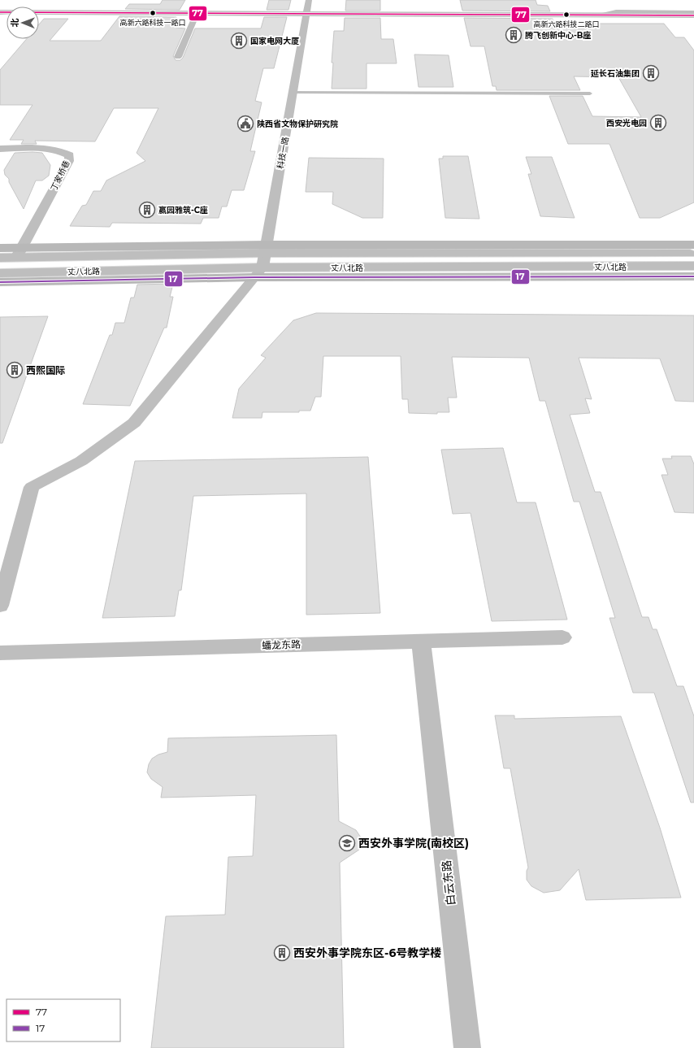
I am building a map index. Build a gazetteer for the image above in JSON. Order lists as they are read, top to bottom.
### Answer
{
  "streets": {
    "street": [
      "科技一路",
      "丁家桥巷",
      "丈八北路",
      "蟠龙东路",
      "白云东路"
    ]
  },
  "crossings": [
    ["科技一路", "丈八北路"],
    ["丁家桥巷", "丈八北路"],
    ["蟠龙东路", "白云东路"]
  ],
  "places": {
    "other": ["高新六路科技一路口", "高新六路科技二路口"],
    "building": [
      "腾飞创新中心-B座",
      "国家电网大厦",
      "延长石油集团",
      "西安光电园",
      "赢园雅筑-C座",
      "西熙国际",
      "西安外事学院东区-6号教学楼"
    ],
    "public building": ["陕西省文物保护研究院"],
    "school or university": ["西安外事学院(南校区)"]
  },
  "lines": ["transit line 77", "transit line 17"],
  "legend": ["77", "17"],
  "north": "left"
}
